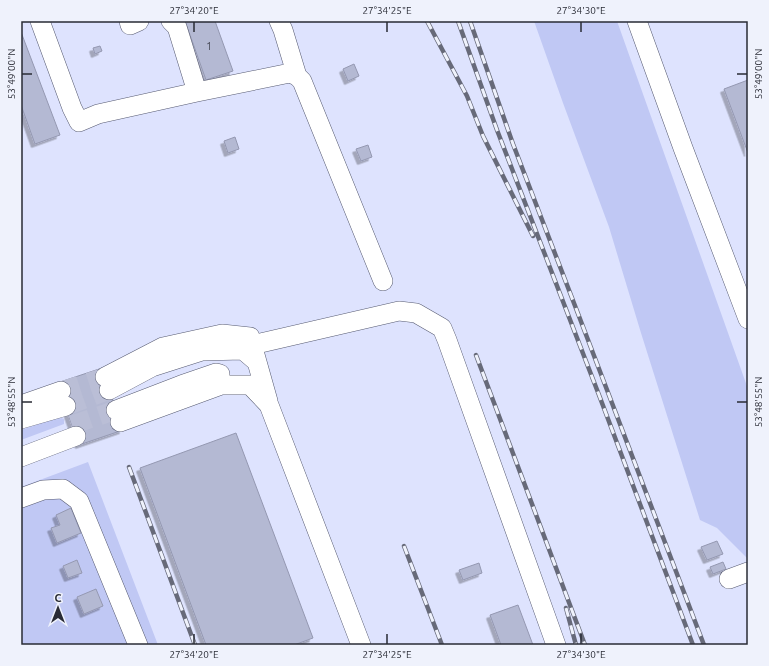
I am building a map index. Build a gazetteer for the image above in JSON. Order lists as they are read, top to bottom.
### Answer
{
  "house_numbers": ["1"],
  "north": "top",
  "coordinates": [
    "27°34'20\"E",
    "27°34'25\"E",
    "27°34'30\"E",
    "53°49'00\"N",
    "53°48'55\"N"
  ]
}
